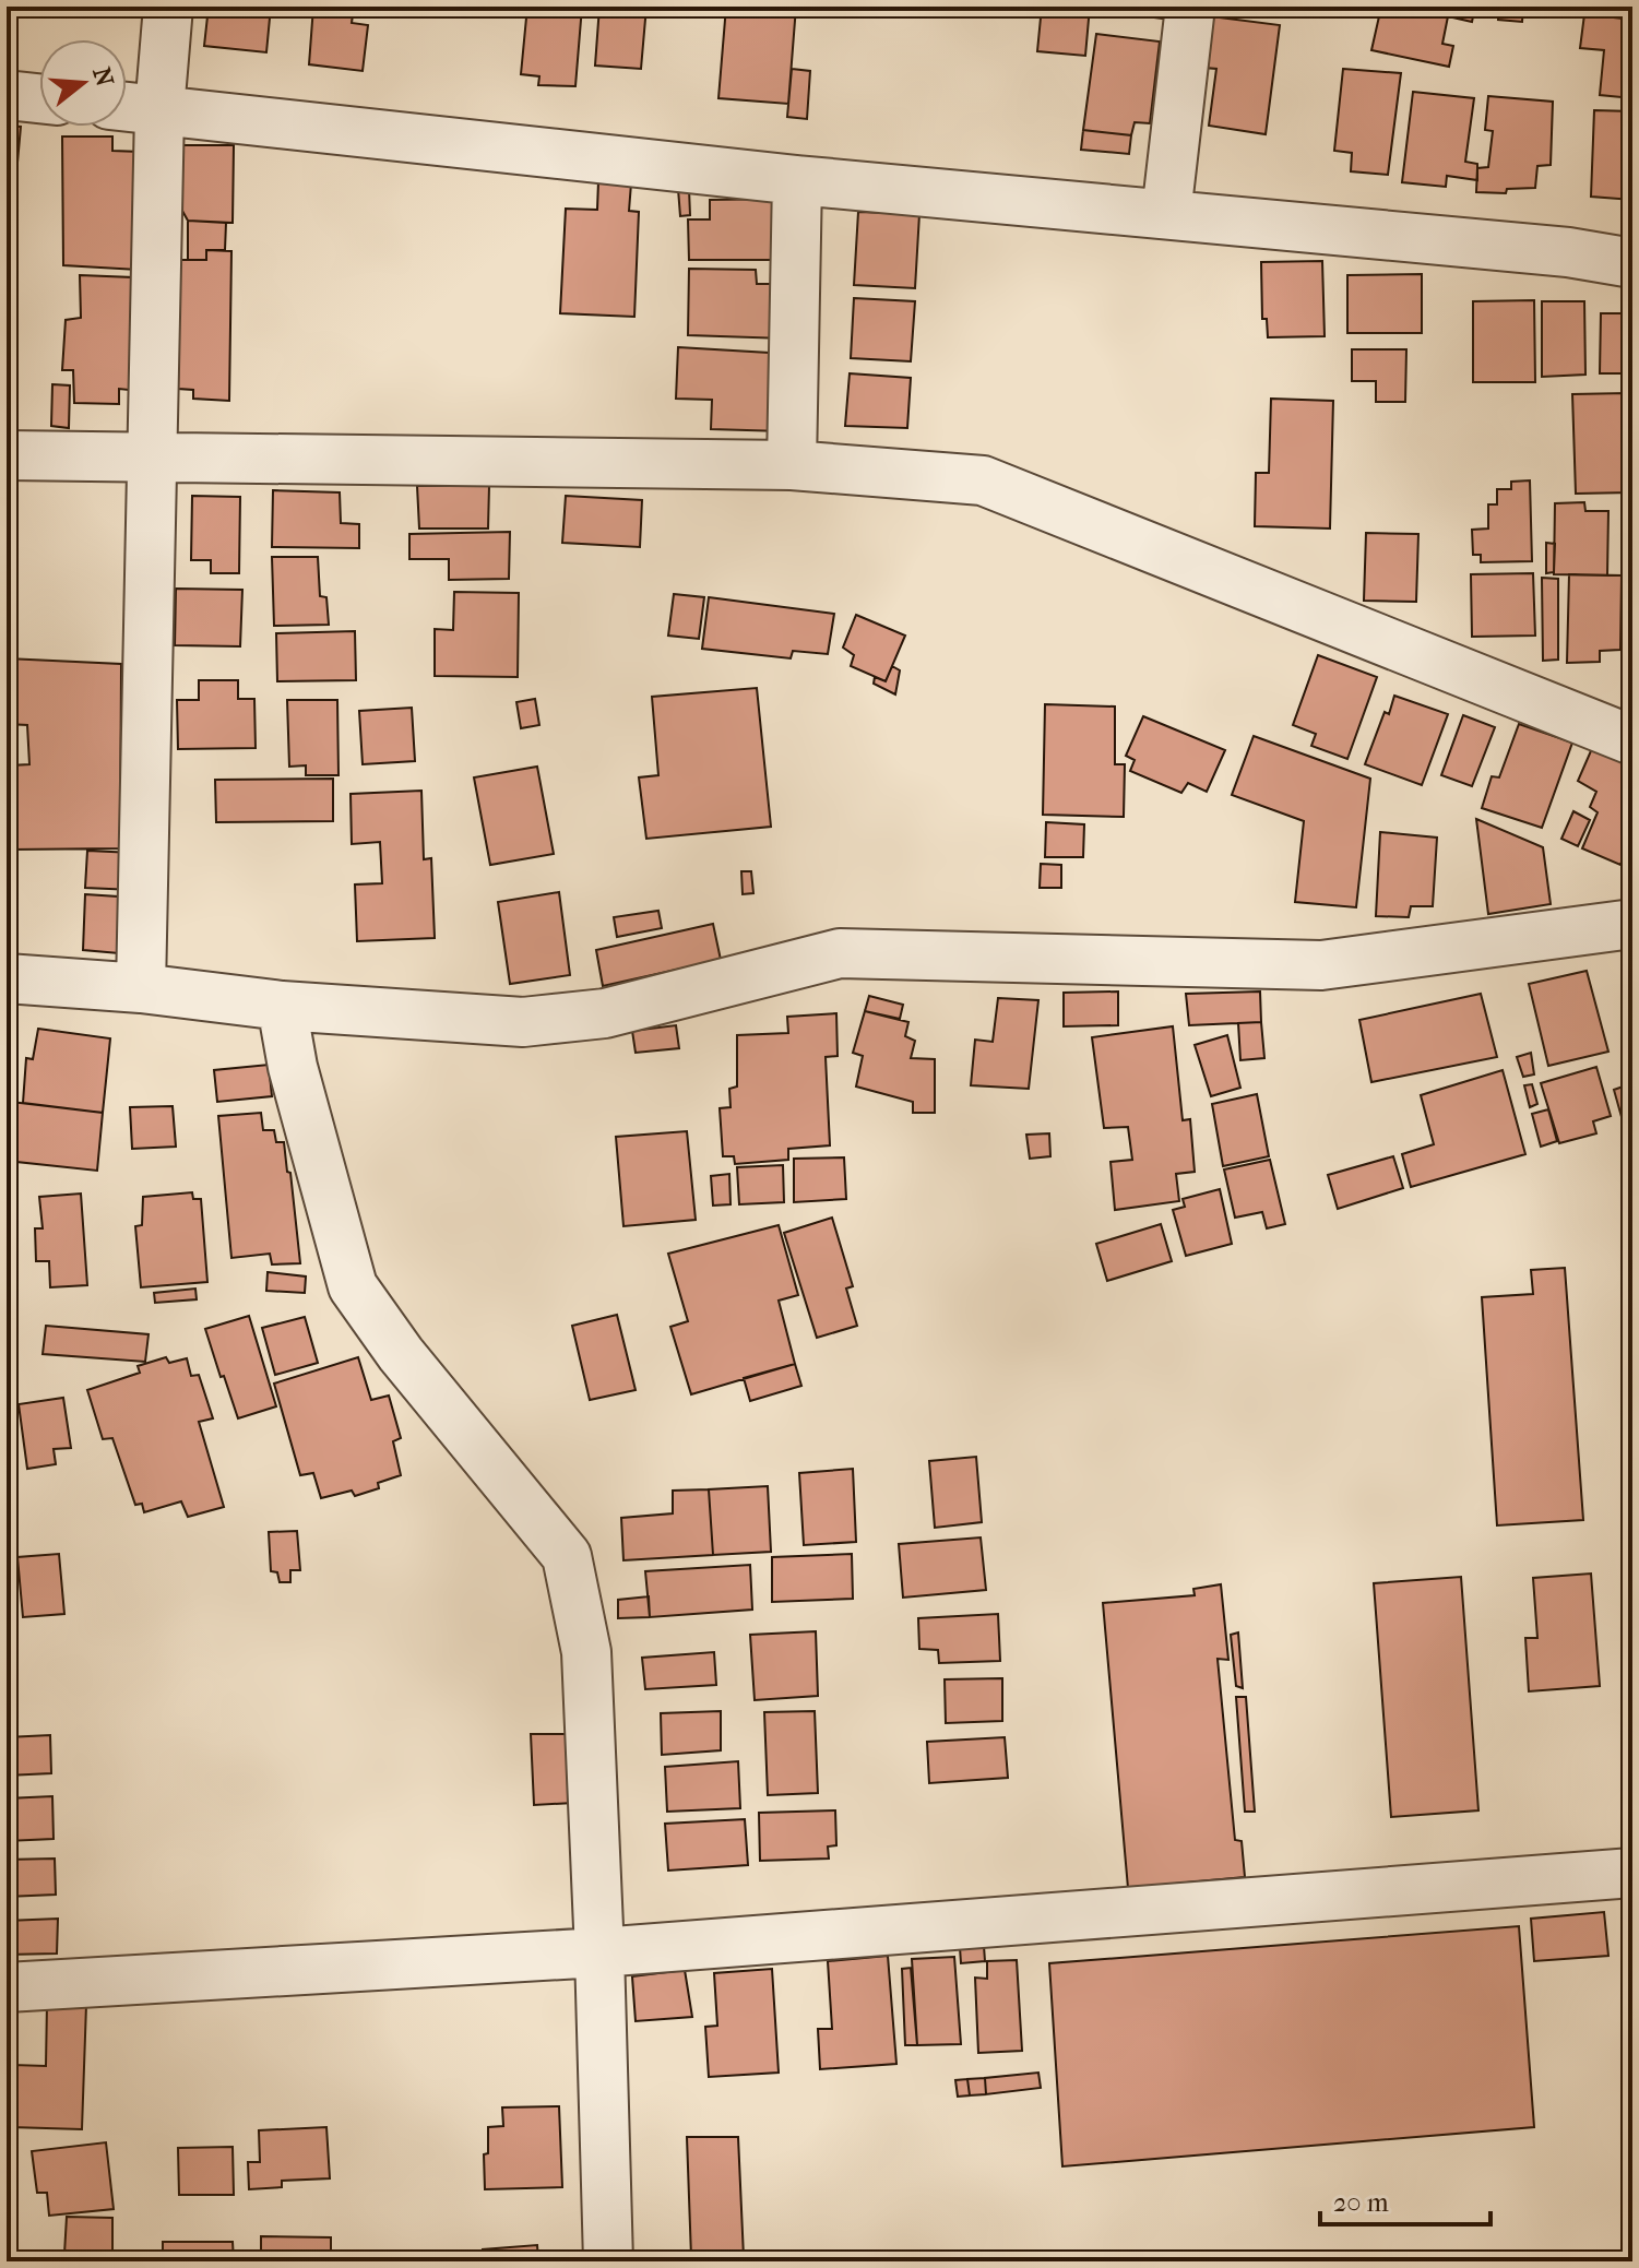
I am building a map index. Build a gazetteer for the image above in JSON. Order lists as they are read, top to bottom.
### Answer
{
  "scale_bar": "20 m",
  "north": "right"
}
